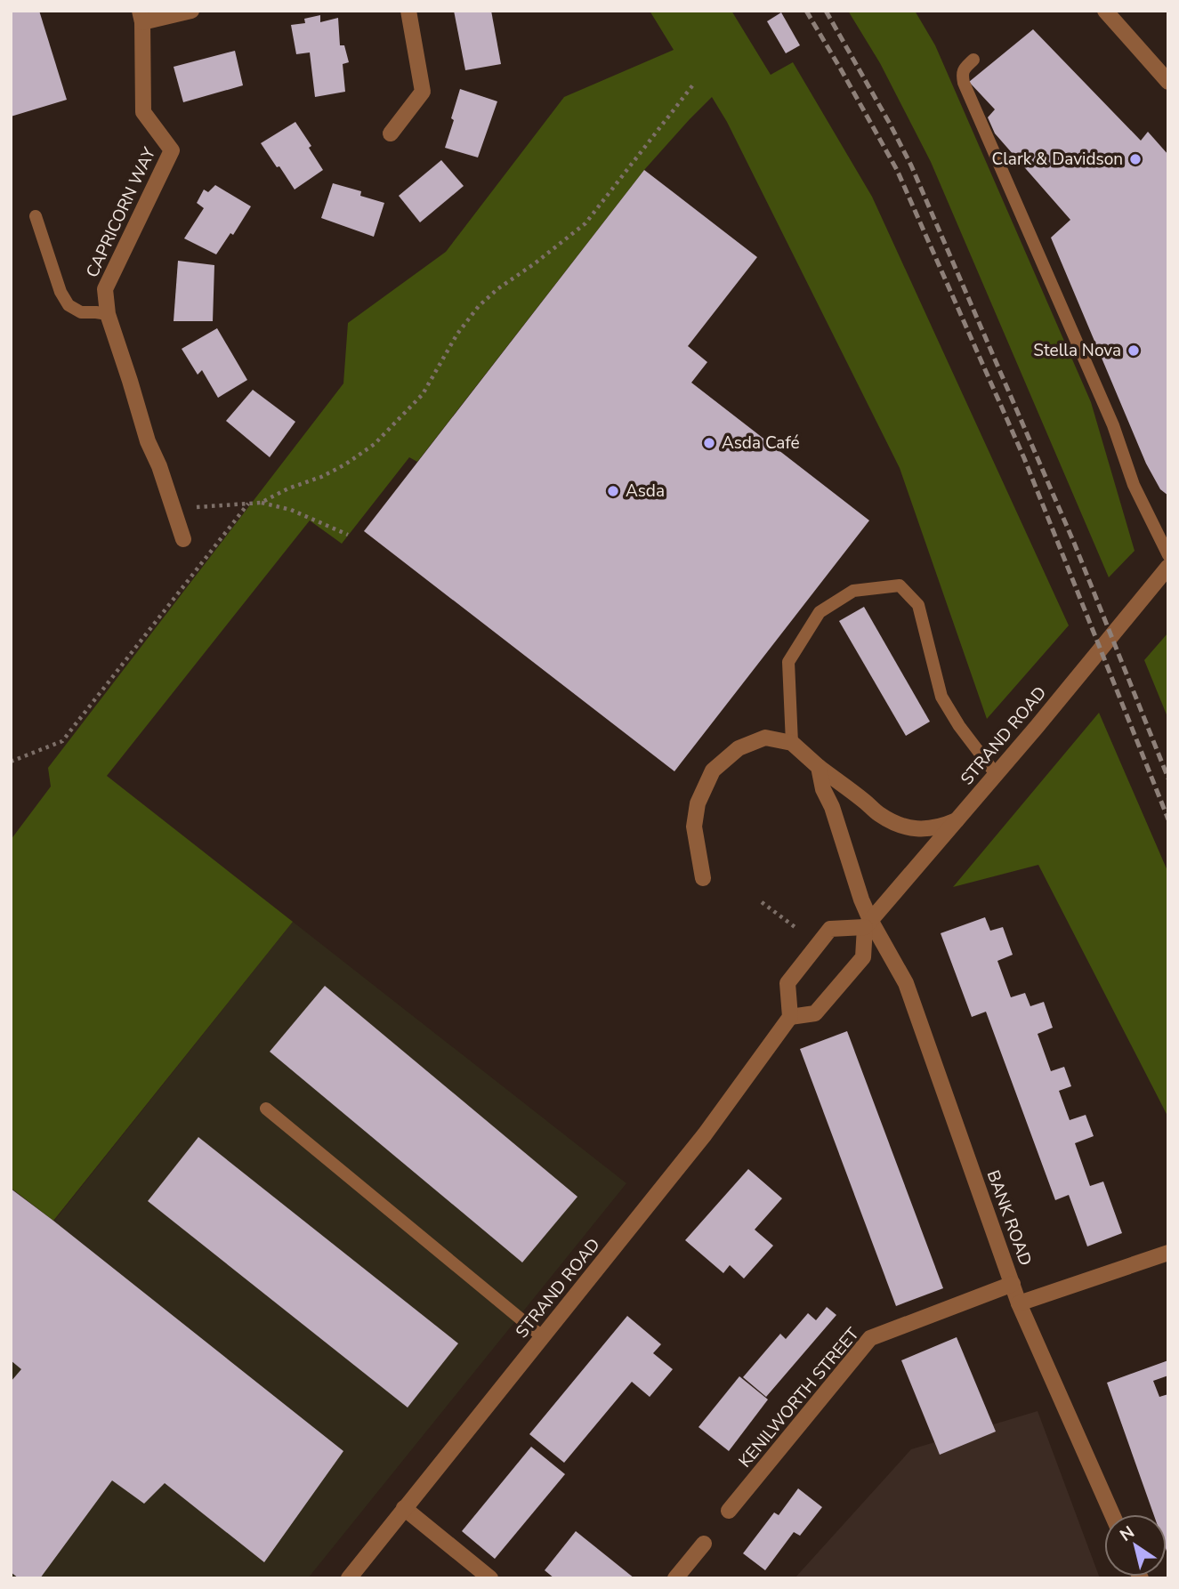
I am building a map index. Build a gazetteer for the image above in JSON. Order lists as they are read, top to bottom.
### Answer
{
  "streets": {
    "street": [
      "CAPRICORN WAY",
      "STRAND ROAD",
      "BANK ROAD",
      "KENILWORTH STREET"
    ]
  },
  "crossings": [
    ["STRAND ROAD", "BANK ROAD"],
    ["BANK ROAD", "KENILWORTH STREET"]
  ],
  "places": [
    "Clark & Davidson",
    "Stella Nova",
    "Asda Café",
    "Asda"
  ],
  "north": "top left"
}
